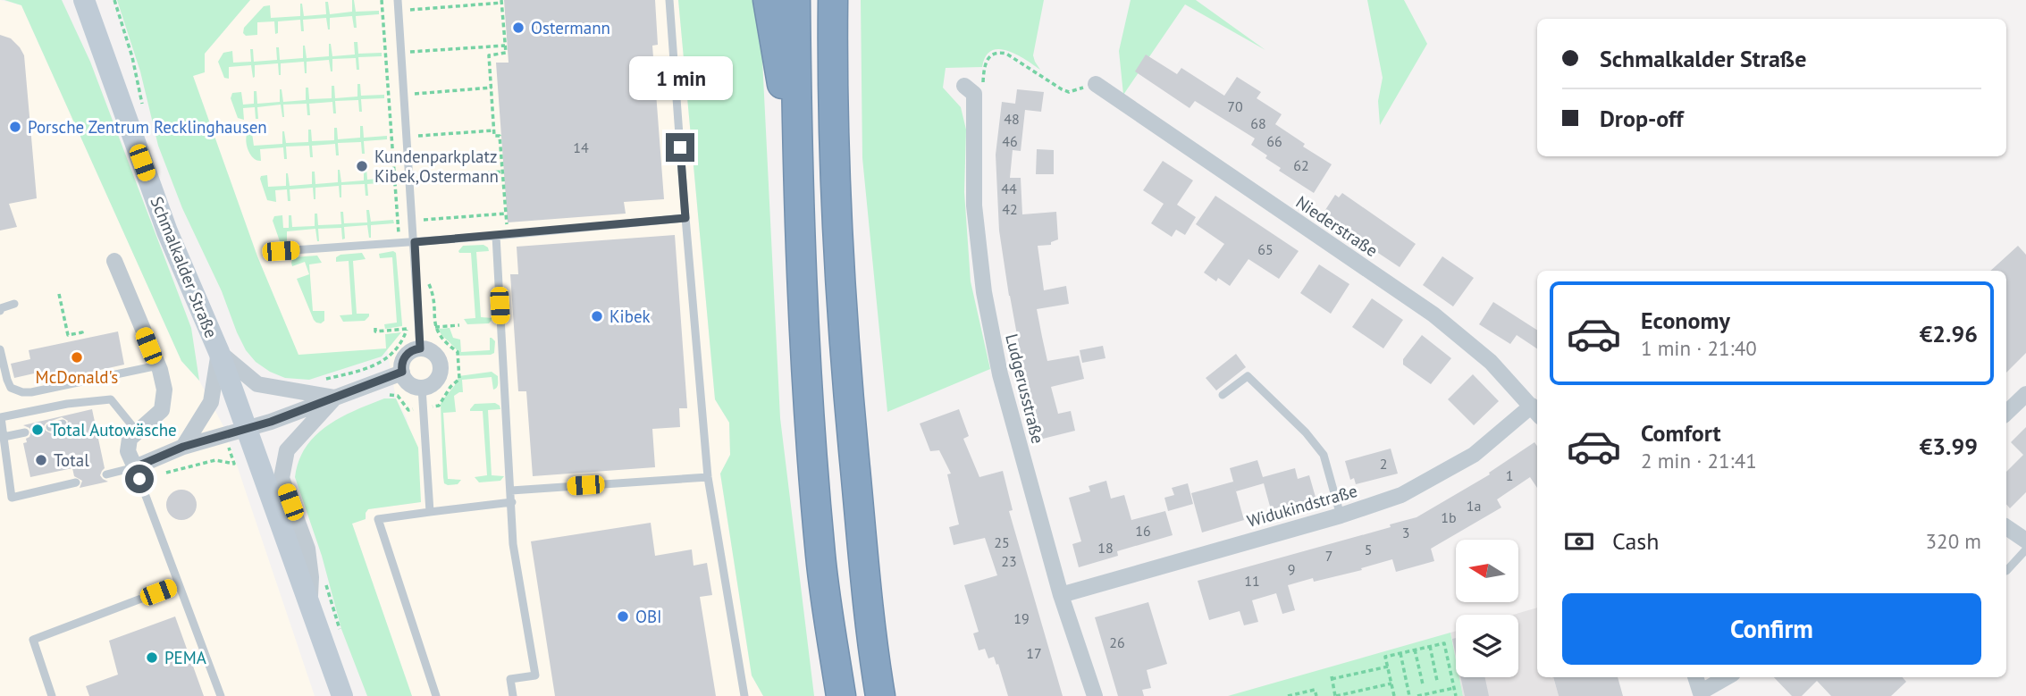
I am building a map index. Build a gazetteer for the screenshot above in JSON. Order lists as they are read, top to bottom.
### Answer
{
  "streets": {
    "main road": ["Schmalkalder Straße"],
    "street": ["Niederstraße", "Ludgerusstraße", "Widukindstraße"]
  },
  "crossings": [
    ["Niederstraße", "Widukindstraße"],
    ["Ludgerusstraße", "Widukindstraße"]
  ],
  "places": [
    "Ostermann",
    "Porsche Zentrum Recklinghausen",
    "Kundenparkplatz Kibek,Ostermann",
    "Kibek",
    "McDonald's",
    "Total Autowäsche",
    "Total",
    "OBI",
    "PEMA"
  ],
  "house_numbers": [
    "70",
    "48",
    "68",
    "46",
    "66",
    "14",
    "62",
    "44",
    "42",
    "65",
    "2",
    "1",
    "1a",
    "1b",
    "16",
    "3",
    "25",
    "18",
    "5",
    "7",
    "23",
    "9",
    "11",
    "19",
    "26",
    "17"
  ],
  "north": "left",
  "page": {
    "banner": ["Schmalkalder Straße", "Drop-off"],
    "bubble": "1 min",
    "list": [
      {
        "name": "Economy",
        "note": "1 min · 21:40",
        "value": "€2.96"
      },
      {
        "name": "Comfort",
        "note": "2 min · 21:41",
        "value": "€3.99"
      }
    ],
    "pay": ["Cash", "320 m"],
    "buttons": "Confirm"
  }
}
